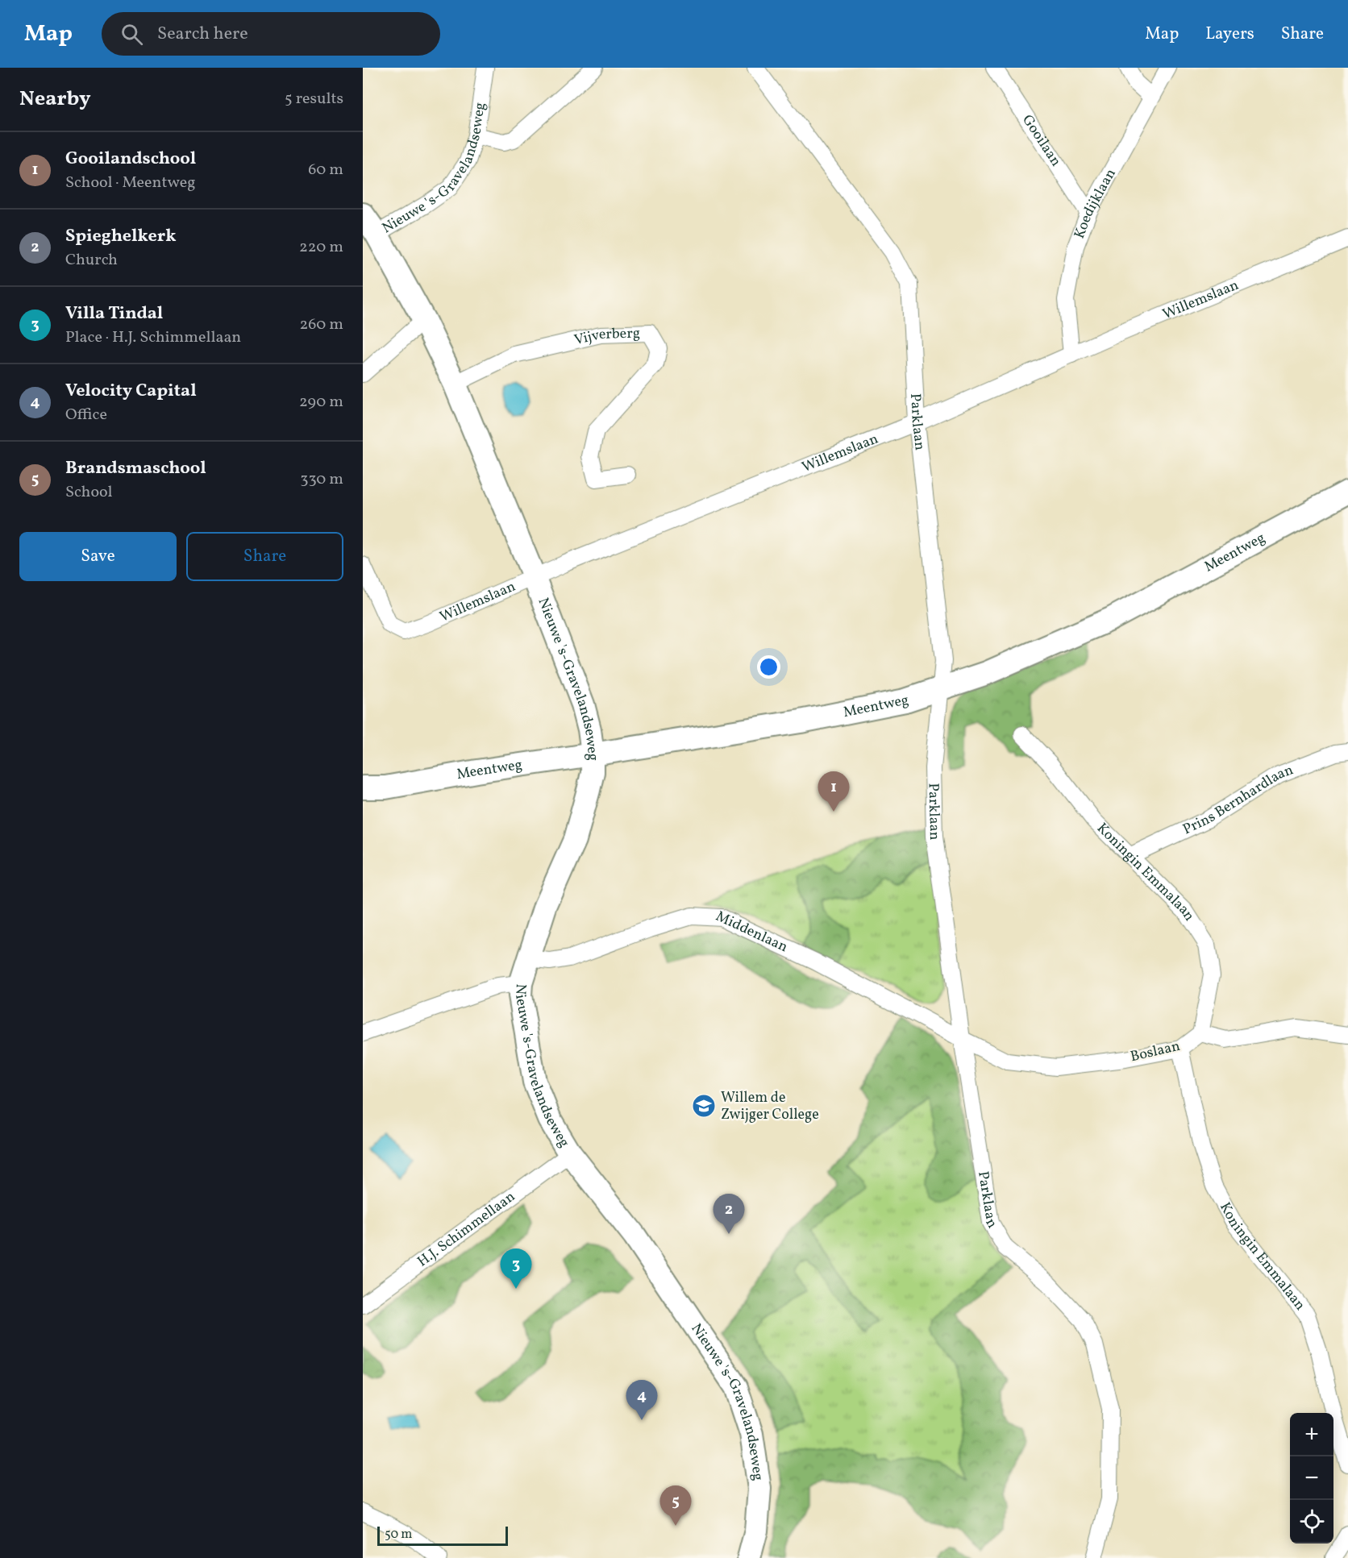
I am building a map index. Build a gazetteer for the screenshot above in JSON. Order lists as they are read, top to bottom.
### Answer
{
  "streets": {
    "street": [
      "Gooilaan",
      "Nieuwe 's-Gravelandseweg",
      "Koedijklaan",
      "Willemslaan",
      "Vijverberg",
      "Parklaan",
      "Meentweg",
      "Prins Bernhardlaan",
      "Koningin Emmalaan",
      "Middenlaan",
      "Boslaan",
      "H.J. Schimmellaan"
    ]
  },
  "crossings": [
    ["Gooilaan", "Koedijklaan"],
    ["Nieuwe 's-Gravelandseweg", "Willemslaan"],
    ["Nieuwe 's-Gravelandseweg", "Vijverberg"],
    ["Nieuwe 's-Gravelandseweg", "Meentweg"],
    ["Nieuwe 's-Gravelandseweg", "Middenlaan"],
    ["Nieuwe 's-Gravelandseweg", "H.J. Schimmellaan"],
    ["Koedijklaan", "Willemslaan"],
    ["Willemslaan", "Parklaan"],
    ["Parklaan", "Meentweg"],
    ["Parklaan", "Middenlaan"],
    ["Parklaan", "Boslaan"],
    ["Prins Bernhardlaan", "Koningin Emmalaan"],
    ["Koningin Emmalaan", "Boslaan"],
    ["Middenlaan", "Boslaan"]
  ],
  "places": {
    "school or university": ["Willem de Zwijger College"]
  },
  "scale_bar": "50 m",
  "page": {
    "header": "Map",
    "search": "Search here",
    "nav": ["Map", "Layers", "Share"],
    "heading": ["Nearby", "5 results"],
    "list": [
      {
        "mark": "1",
        "name": "Gooilandschool",
        "note": "School · Meentweg",
        "value": "60 m"
      },
      {
        "mark": "2",
        "name": "Spieghelkerk",
        "note": "Church",
        "value": "220 m"
      },
      {
        "mark": "3",
        "name": "Villa Tindal",
        "note": "Place · H.J. Schimmellaan",
        "value": "260 m"
      },
      {
        "mark": "4",
        "name": "Velocity Capital",
        "note": "Office",
        "value": "290 m"
      },
      {
        "mark": "5",
        "name": "Brandsmaschool",
        "note": "School",
        "value": "330 m"
      }
    ],
    "buttons": ["Save", "Share"],
    "pins": [
      "1",
      "2",
      "3",
      "4",
      "5"
    ],
    "map_buttons": ["+", "−"],
    "scale": "50 m"
  }
}
